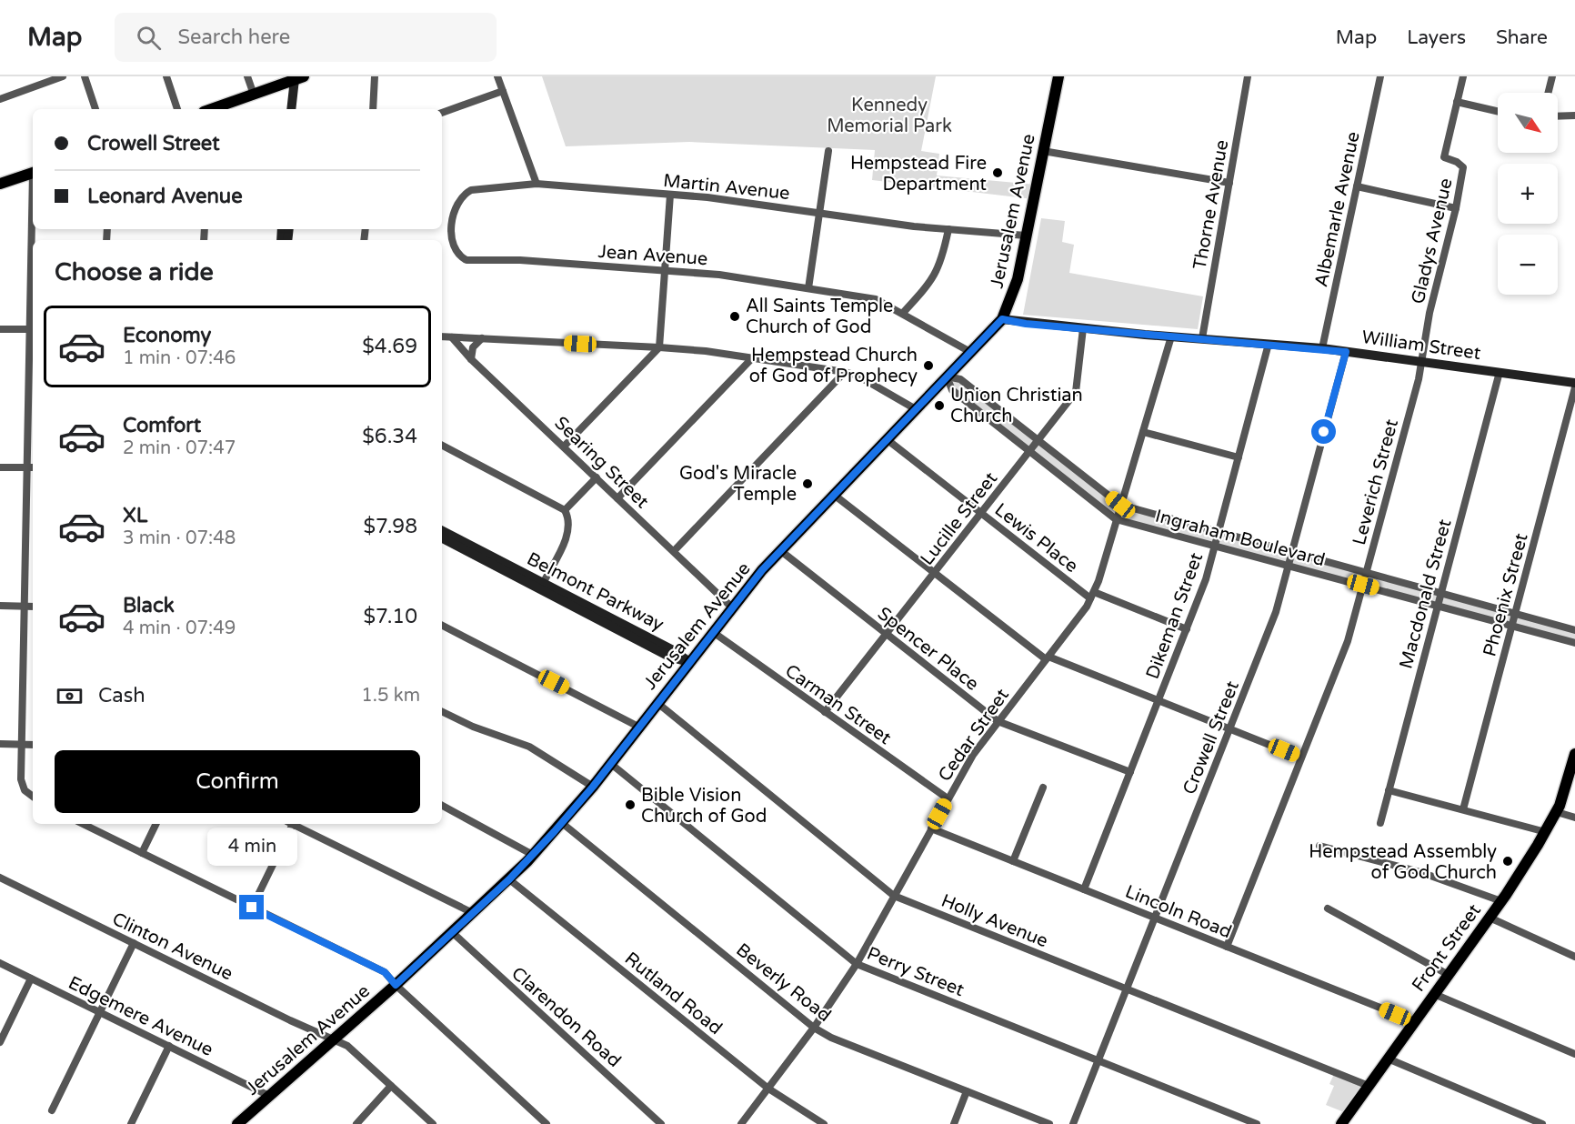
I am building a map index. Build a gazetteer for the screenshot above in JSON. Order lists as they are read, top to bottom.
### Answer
{
  "streets": {
    "main road": ["Jerusalem Avenue", "Front Street"],
    "street": [
      "Martin Avenue",
      "Thorne Avenue",
      "Albemarle Avenue",
      "Gladys Avenue",
      "Jean Avenue",
      "William Street",
      "Searing Street",
      "Leverich Street",
      "Lucille Street",
      "Lewis Place",
      "Ingraham Boulevard",
      "Belmont Parkway",
      "Macdonald Street",
      "Phoenix Street",
      "Dikeman Street",
      "Spencer Place",
      "Carman Street",
      "Cedar Street",
      "Crowell Street",
      "Lincoln Road",
      "Holly Avenue",
      "Clinton Avenue",
      "Perry Street",
      "Beverly Road",
      "Rutland Road",
      "Edgemere Avenue",
      "Clarendon Road"
    ]
  },
  "crossings": [
    ["Martin Avenue", "Jerusalem Avenue"],
    ["Martin Avenue", "Jean Avenue"],
    ["Thorne Avenue", "William Street"],
    ["Albemarle Avenue", "William Street"],
    ["Jerusalem Avenue", "Jean Avenue"],
    ["Jerusalem Avenue", "William Street"],
    ["Jerusalem Avenue", "Searing Street"],
    ["Jerusalem Avenue", "Lewis Place"],
    ["Jerusalem Avenue", "Ingraham Boulevard"],
    ["Jerusalem Avenue", "Belmont Parkway"],
    ["Jerusalem Avenue", "Spencer Place"],
    ["Jerusalem Avenue", "Carman Street"],
    ["Jerusalem Avenue", "Holly Avenue"],
    ["Jerusalem Avenue", "Clinton Avenue"],
    ["Jerusalem Avenue", "Perry Street"],
    ["Jerusalem Avenue", "Beverly Road"],
    ["Jerusalem Avenue", "Rutland Road"],
    ["Jerusalem Avenue", "Edgemere Avenue"],
    ["Jerusalem Avenue", "Clarendon Road"],
    ["Gladys Avenue", "William Street"],
    ["Gladys Avenue", "Leverich Street"],
    ["William Street", "Leverich Street"],
    ["William Street", "Lucille Street"],
    ["William Street", "Macdonald Street"],
    ["William Street", "Dikeman Street"],
    ["William Street", "Cedar Street"],
    ["William Street", "Crowell Street"],
    ["Leverich Street", "Ingraham Boulevard"],
    ["Leverich Street", "Lincoln Road"],
    ["Lucille Street", "Lewis Place"],
    ["Lucille Street", "Ingraham Boulevard"],
    ["Lucille Street", "Spencer Place"],
    ["Lucille Street", "Carman Street"],
    ["Lewis Place", "Dikeman Street"],
    ["Lewis Place", "Cedar Street"],
    ["Ingraham Boulevard", "Macdonald Street"],
    ["Ingraham Boulevard", "Phoenix Street"],
    ["Ingraham Boulevard", "Dikeman Street"],
    ["Ingraham Boulevard", "Cedar Street"],
    ["Ingraham Boulevard", "Crowell Street"],
    ["Dikeman Street", "Spencer Place"],
    ["Dikeman Street", "Lincoln Road"],
    ["Spencer Place", "Cedar Street"],
    ["Carman Street", "Cedar Street"],
    ["Cedar Street", "Lincoln Road"],
    ["Cedar Street", "Holly Avenue"],
    ["Cedar Street", "Perry Street"],
    ["Cedar Street", "Beverly Road"],
    ["Cedar Street", "Rutland Road"],
    ["Crowell Street", "Lincoln Road"],
    ["Crowell Street", "Holly Avenue"],
    ["Crowell Street", "Perry Street"],
    ["Lincoln Road", "Front Street"],
    ["Holly Avenue", "Front Street"]
  ],
  "parks": ["Kennedy Memorial Park"],
  "places": [
    "Hempstead Fire Department",
    "All Saints Temple Church of God",
    "Hempstead Church of God of Prophecy",
    "Union Christian Church",
    "God's Miracle Temple",
    "Bible Vision Church of God",
    "Hempstead Assembly of God Church"
  ],
  "north": "bottom right",
  "page": {
    "header": "Map",
    "search": "Search here",
    "nav": ["Map", "Layers", "Share"],
    "map_buttons": ["+", "−"],
    "banner": ["Crowell Street", "Leonard Avenue"],
    "heading": "Choose a ride",
    "list": [
      {
        "name": "Economy",
        "note": "1 min · 07:46",
        "value": "$4.69"
      },
      {
        "name": "Comfort",
        "note": "2 min · 07:47",
        "value": "$6.34"
      },
      {
        "name": "XL",
        "note": "3 min · 07:48",
        "value": "$7.98"
      },
      {
        "name": "Black",
        "note": "4 min · 07:49",
        "value": "$7.10"
      }
    ],
    "pay": ["Cash", "1.5 km"],
    "buttons": "Confirm",
    "bubble": "4 min"
  }
}
